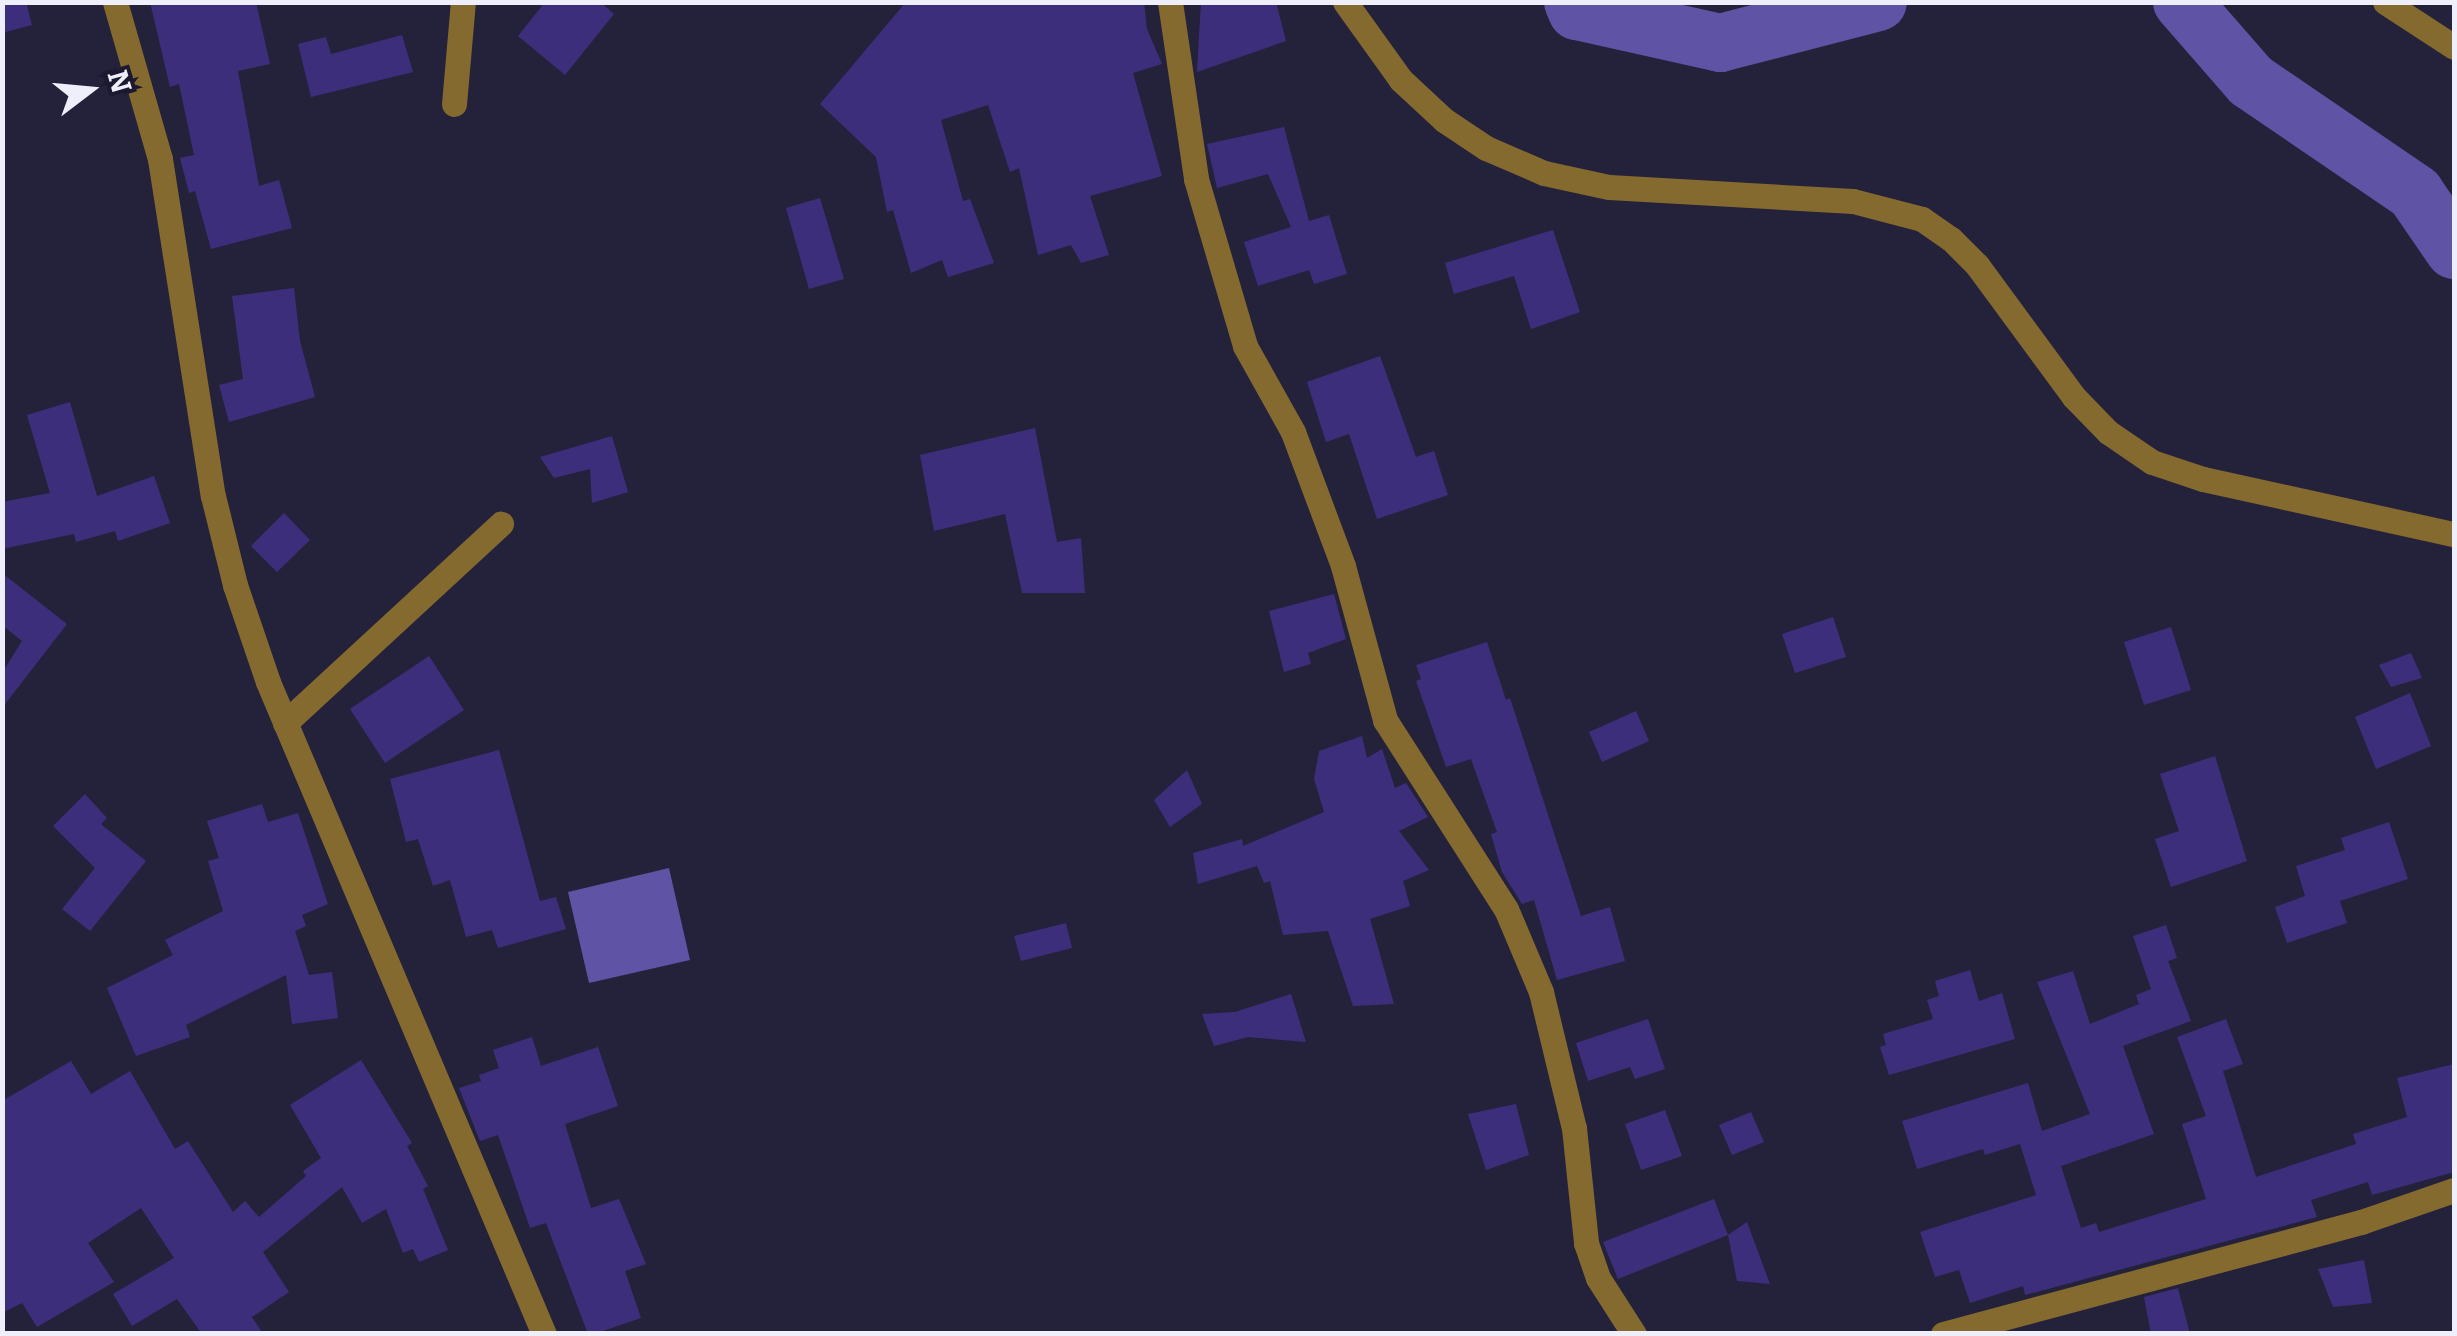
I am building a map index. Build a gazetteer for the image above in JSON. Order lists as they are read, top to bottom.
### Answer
{
  "north": "right"
}
